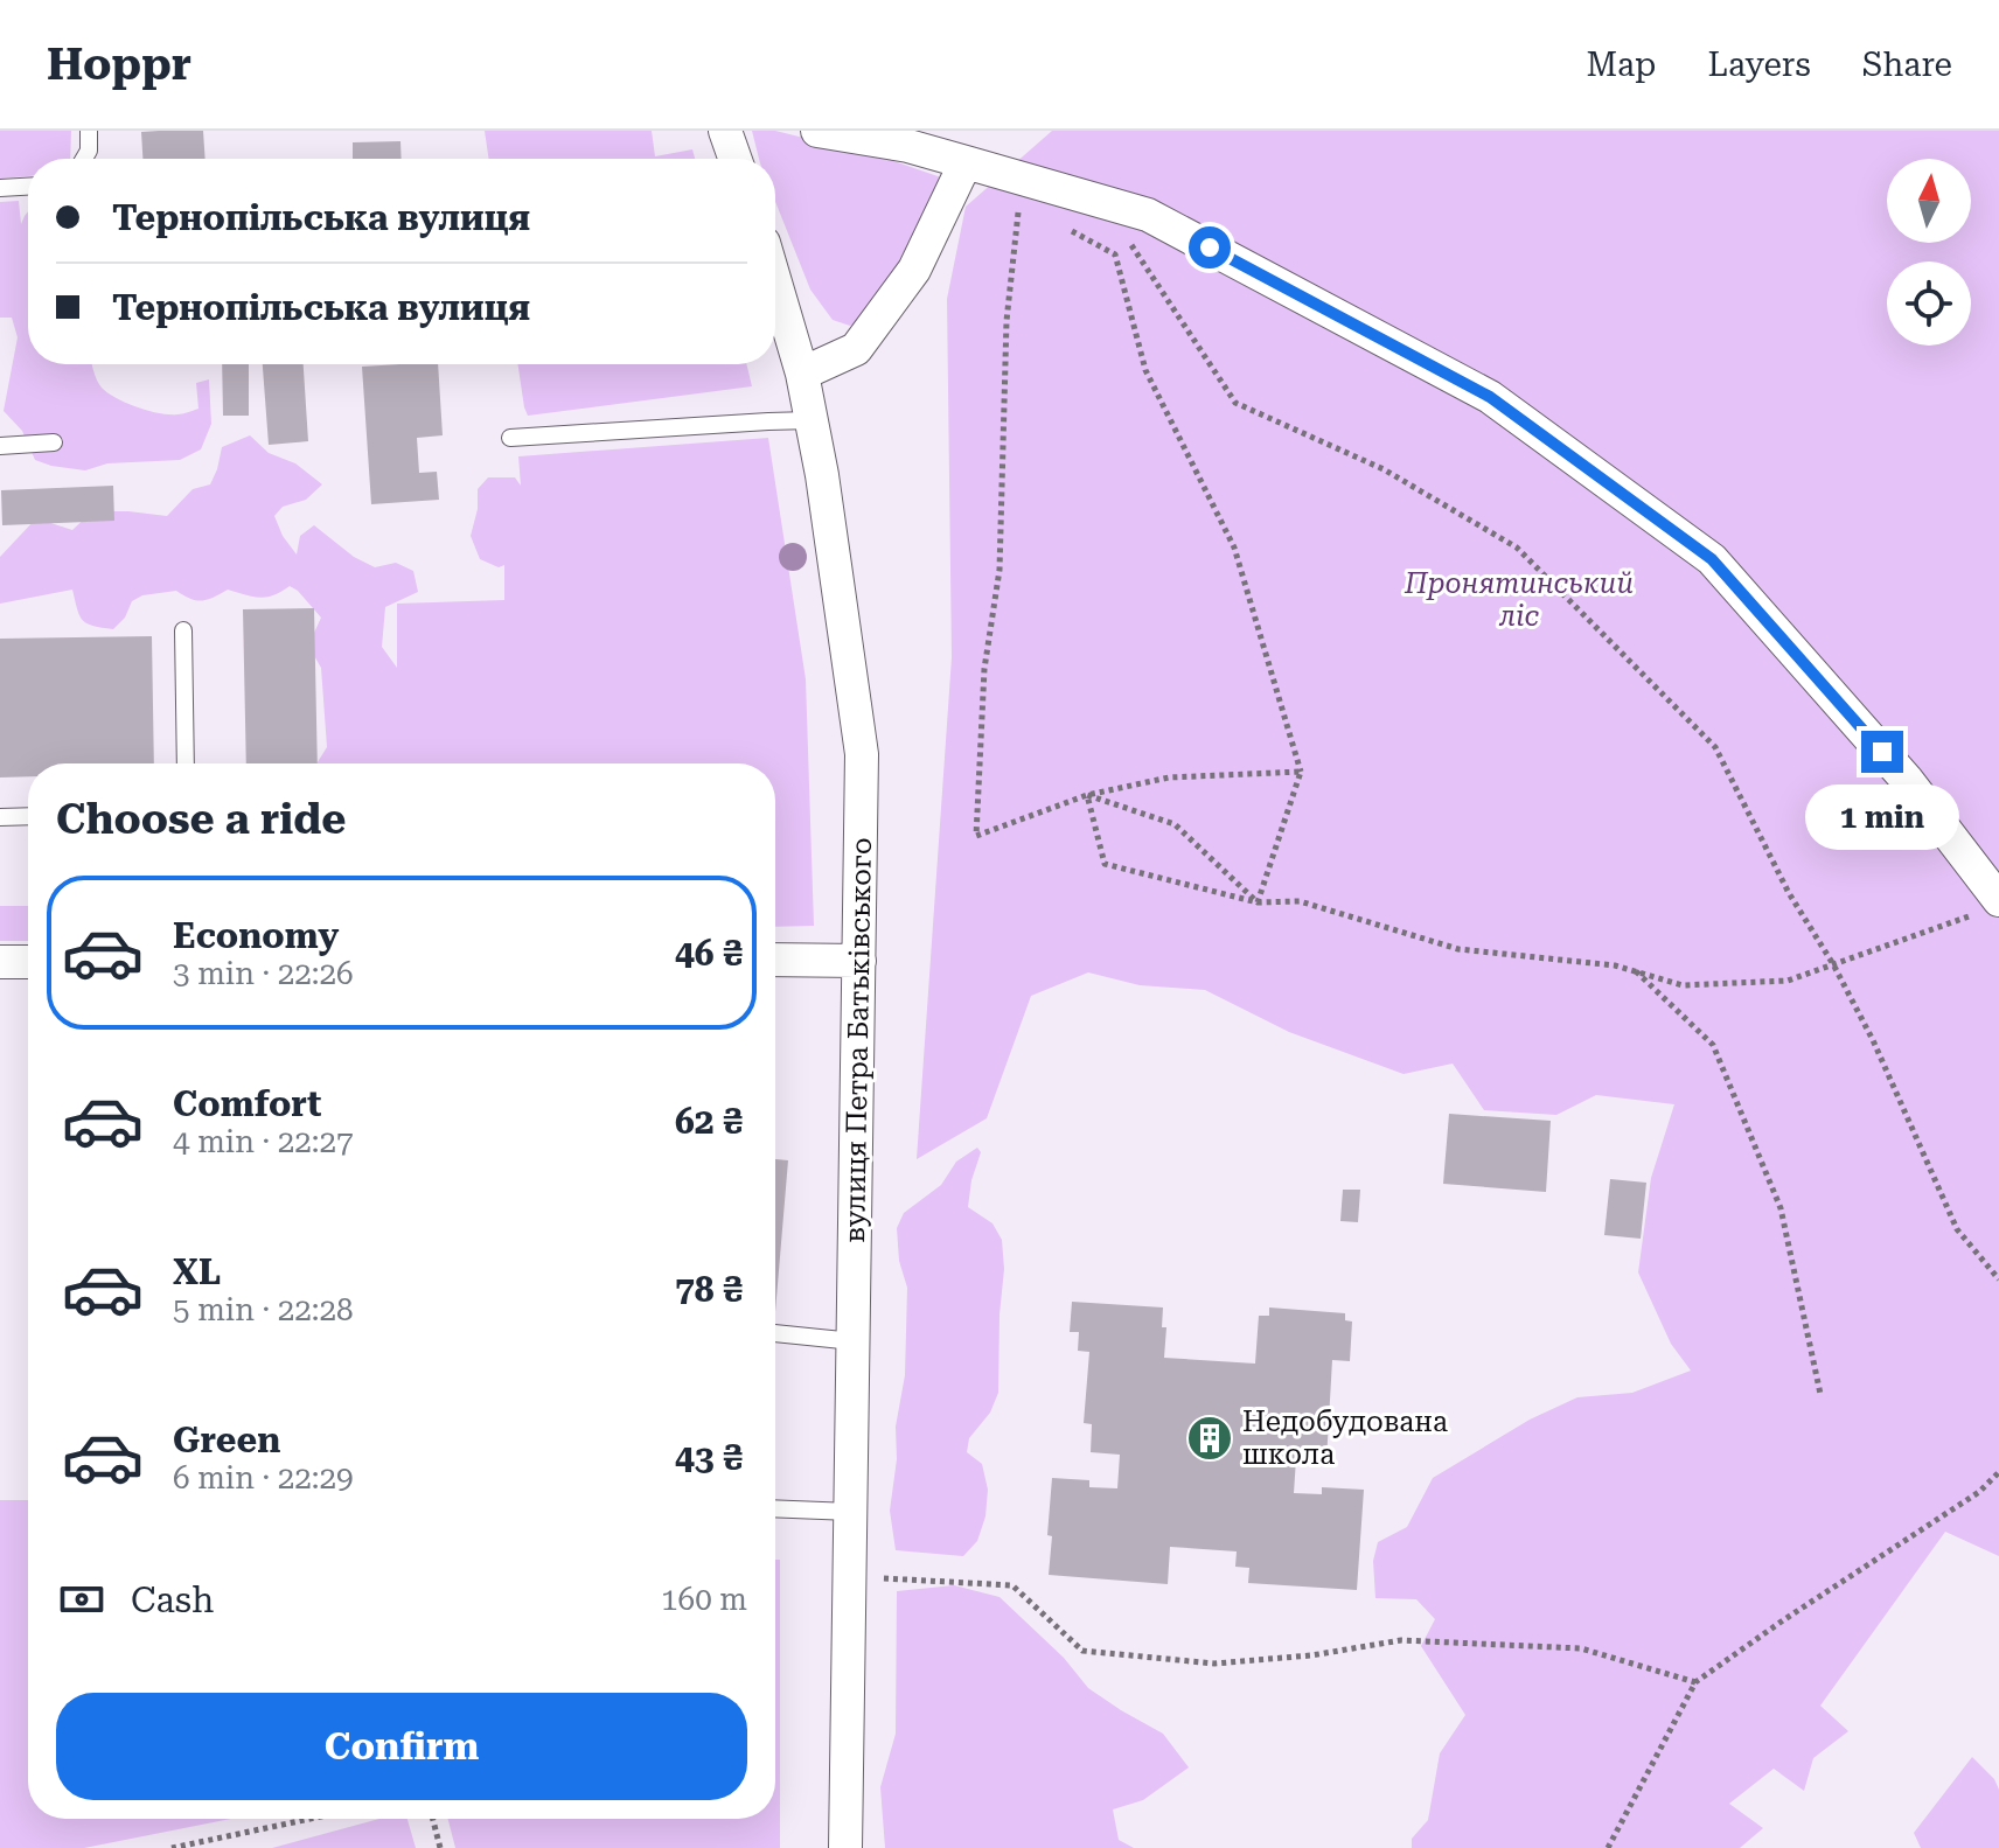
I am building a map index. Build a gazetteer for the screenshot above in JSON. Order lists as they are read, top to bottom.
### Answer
{
  "streets": {
    "street": ["вулиця Петра Батьківського"]
  },
  "parks": ["Пронятинський ліс"],
  "places": {
    "building": ["Недобудована школа"]
  },
  "north": "top",
  "page": {
    "header": "Hoppr",
    "nav": ["Map", "Layers", "Share"],
    "banner": ["Тернопільська вулиця", "Тернопільська вулиця"],
    "heading": "Choose a ride",
    "bubble": "1 min",
    "list": [
      {
        "name": "Economy",
        "note": "3 min · 22:26",
        "value": "46 ₴"
      },
      {
        "name": "Comfort",
        "note": "4 min · 22:27",
        "value": "62 ₴"
      },
      {
        "name": "XL",
        "note": "5 min · 22:28",
        "value": "78 ₴"
      },
      {
        "name": "Green",
        "note": "6 min · 22:29",
        "value": "43 ₴"
      }
    ],
    "pay": ["Cash", "160 m"],
    "buttons": "Confirm"
  }
}
